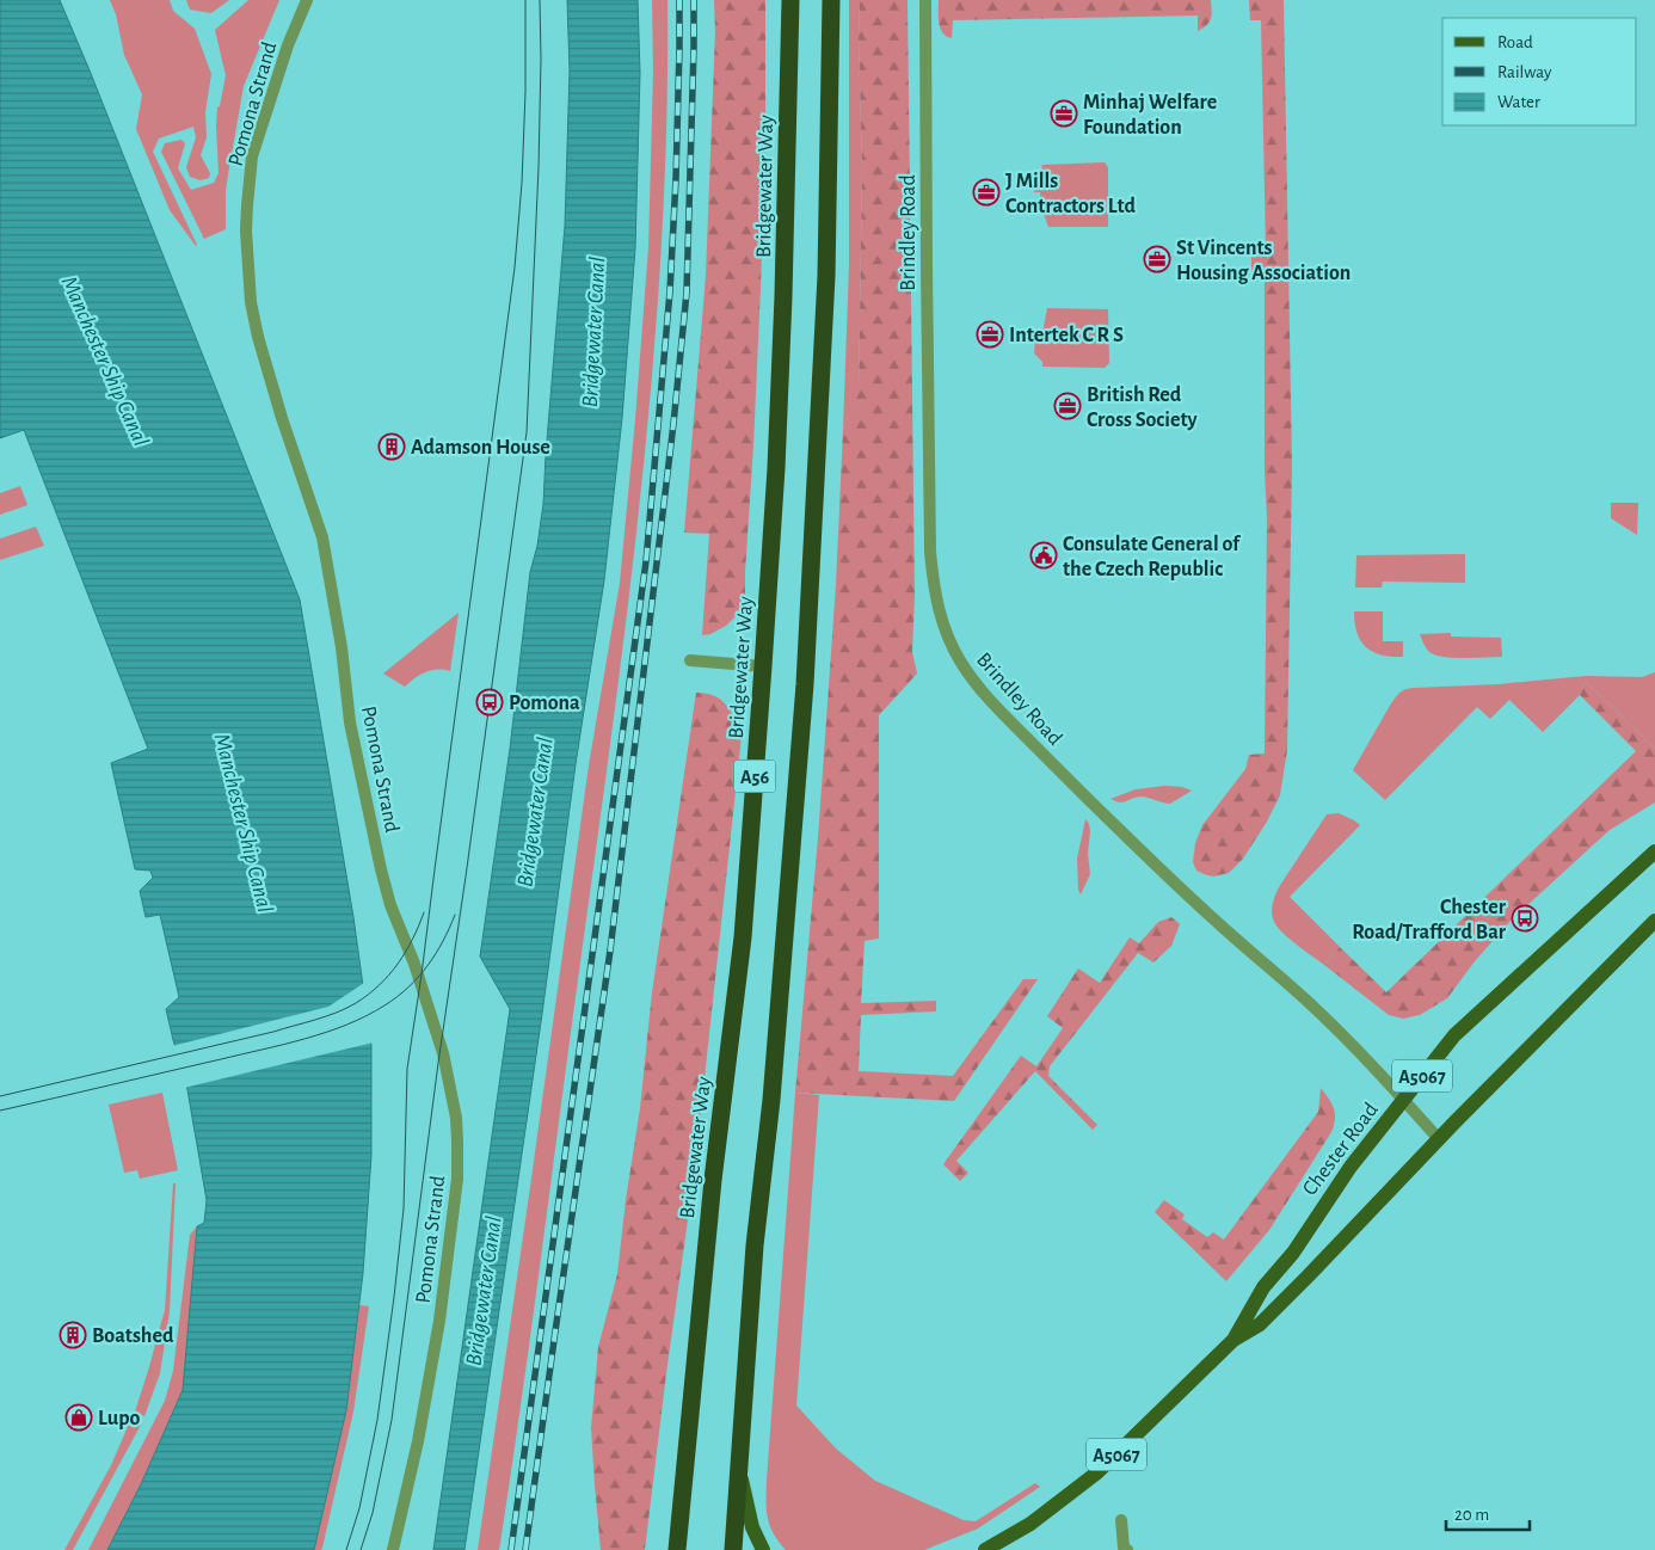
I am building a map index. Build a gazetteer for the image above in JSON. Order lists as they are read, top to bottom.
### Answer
{
  "streets": {
    "highway": ["Bridgewater Way", "A56"],
    "main road": ["A5067", "Chester Road"],
    "street": ["Pomona Strand", "Brindley Road"]
  },
  "crossings": [
    ["Brindley Road", "Chester Road"]
  ],
  "water": ["Bridgewater Canal", "Manchester Ship Canal"],
  "places": {
    "office": [
      "Minhaj Welfare Foundation",
      "J Mills Contractors Ltd",
      "St Vincents Housing Association",
      "Intertek C R S",
      "British Red Cross Society"
    ],
    "building": ["Adamson House", "Boatshed"],
    "public building": ["Consulate General of the Czech Republic"],
    "bus stop": ["Pomona", "Chester Road/Trafford Bar"],
    "shop": ["Lupo"]
  },
  "legend": ["Road", "Railway", "Water"],
  "scale_bar": "20 m"
}
